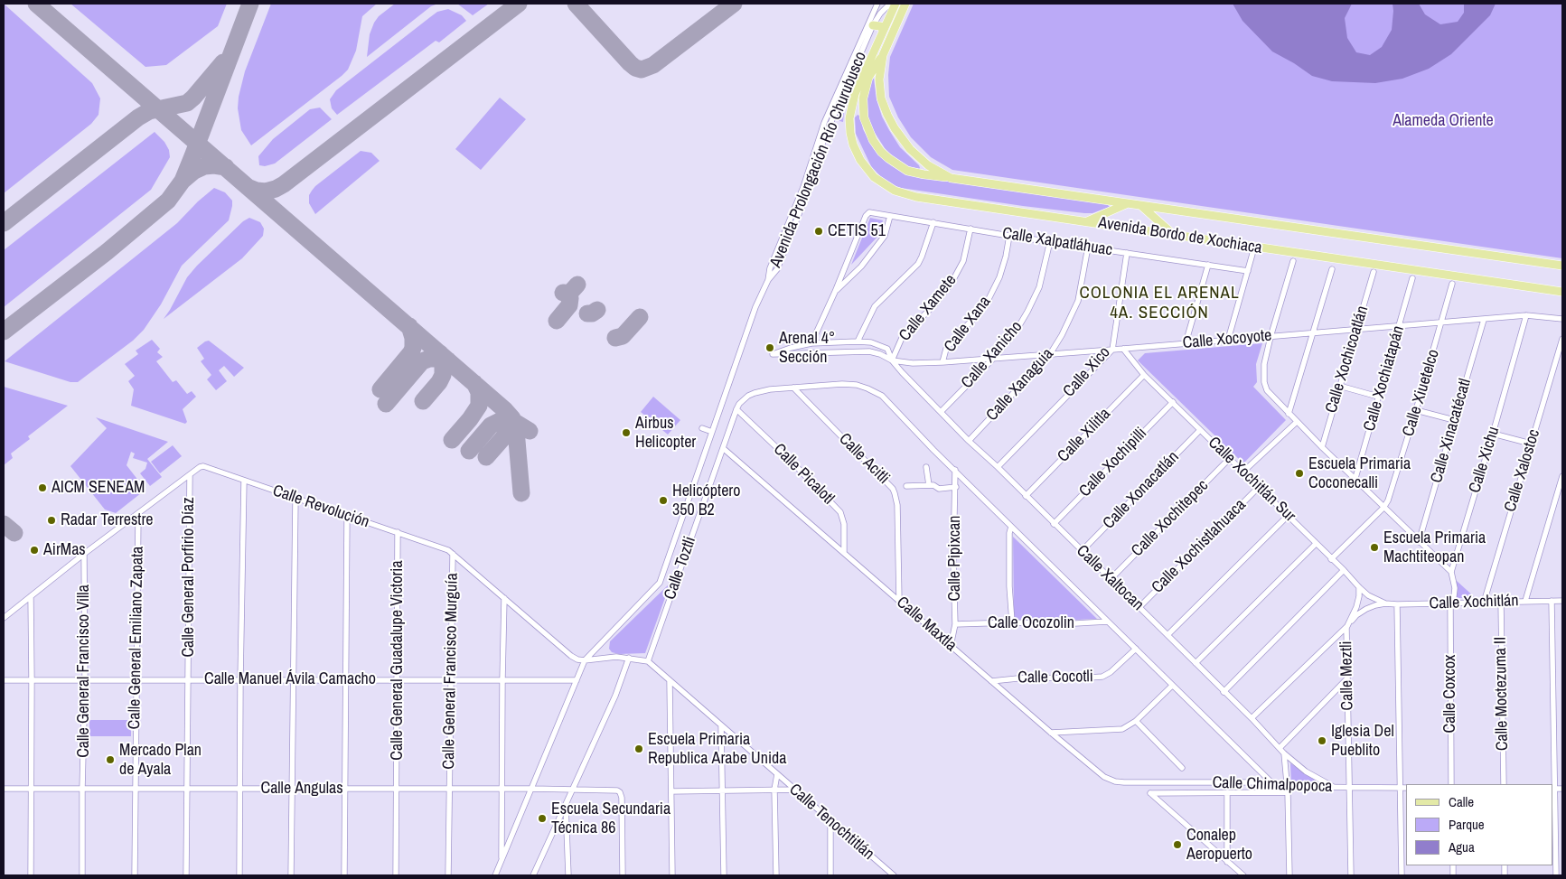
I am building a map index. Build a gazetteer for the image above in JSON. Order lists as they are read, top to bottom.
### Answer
{
  "streets": {
    "main road": ["Avenida Bordo de Xochiaca"],
    "street": [
      "Avenida Prolongación Río Churubusco",
      "Calle Xalpatláhuac",
      "Calle Xamete",
      "Calle Xana",
      "Calle Xocoyote",
      "Calle Xanicho",
      "Calle Xochicoatlán",
      "Calle Xico",
      "Calle Xochiatapán",
      "Calle Xanaguia",
      "Calle Xiuetelco",
      "Calle Xinacatécatl",
      "Calle Xilitla",
      "Calle Acitli",
      "Calle Xichu",
      "Calle Xochipilli",
      "Calle Xalostoc",
      "Calle Picalotl",
      "Calle Xochitlán Sur",
      "Calle Xonacatlán",
      "Calle Revolución",
      "Calle Xochitepec",
      "Calle Xochistlahuaca",
      "Calle Pipixcan",
      "Calle Toztli",
      "Calle General Porfirio Díaz",
      "Calle Xaltocan",
      "Calle Xochitlán",
      "Calle Ocozolin",
      "Calle Maxtla",
      "Calle General Emiliano Zapata",
      "Calle General Guadalupe Victoria",
      "Calle General Francisco Villa",
      "Calle General Francisco Murguía",
      "Calle Meztli",
      "Calle Cocotli",
      "Calle Manuel Ávila Camacho",
      "Calle Coxcox",
      "Calle Moctezuma II",
      "Calle Chimalpopoca",
      "Calle Angulas",
      "Calle Tenochtitlán"
    ]
  },
  "crossings": [
    ["Avenida Prolongación Río Churubusco", "Calle Revolución"],
    ["Avenida Prolongación Río Churubusco", "Calle Manuel Ávila Camacho"],
    ["Avenida Prolongación Río Churubusco", "Calle Angulas"],
    ["Calle Xalpatláhuac", "Calle Xamete"],
    ["Calle Xalpatláhuac", "Calle Xana"],
    ["Calle Xalpatláhuac", "Calle Xanicho"],
    ["Calle Xalpatláhuac", "Calle Xico"],
    ["Calle Xalpatláhuac", "Calle Xanaguia"],
    ["Calle Xamete", "Calle Xocoyote"],
    ["Calle Xamete", "Calle Xaltocan"],
    ["Calle Xana", "Calle Xocoyote"],
    ["Calle Xocoyote", "Calle Xanicho"],
    ["Calle Xocoyote", "Calle Xochicoatlán"],
    ["Calle Xocoyote", "Calle Xico"],
    ["Calle Xocoyote", "Calle Xochiatapán"],
    ["Calle Xocoyote", "Calle Xanaguia"],
    ["Calle Xocoyote", "Calle Xiuetelco"],
    ["Calle Xocoyote", "Calle Xinacatécatl"],
    ["Calle Xocoyote", "Calle Xichu"],
    ["Calle Xocoyote", "Calle Xochitlán Sur"],
    ["Calle Xocoyote", "Calle Xaltocan"],
    ["Calle Xanicho", "Calle Xaltocan"],
    ["Calle Xico", "Calle Xaltocan"],
    ["Calle Xanaguia", "Calle Xaltocan"],
    ["Calle Xiuetelco", "Calle Xochitlán Sur"],
    ["Calle Xilitla", "Calle Xochitlán Sur"],
    ["Calle Xilitla", "Calle Xaltocan"],
    ["Calle Acitli", "Calle Toztli"],
    ["Calle Acitli", "Calle Xaltocan"],
    ["Calle Acitli", "Calle Maxtla"],
    ["Calle Xichu", "Calle Xochitlán"],
    ["Calle Xichu", "Calle Coxcox"],
    ["Calle Xochipilli", "Calle Xochitlán Sur"],
    ["Calle Xochipilli", "Calle Xaltocan"],
    ["Calle Xalostoc", "Calle Xochitlán"],
    ["Calle Picalotl", "Calle Toztli"],
    ["Calle Picalotl", "Calle Maxtla"],
    ["Calle Xochitlán Sur", "Calle Xonacatlán"],
    ["Calle Xochitlán Sur", "Calle Xochitepec"],
    ["Calle Xochitlán Sur", "Calle Xochistlahuaca"],
    ["Calle Xochitlán Sur", "Calle Xochitlán"],
    ["Calle Xochitlán Sur", "Calle Meztli"],
    ["Calle Xonacatlán", "Calle Xaltocan"],
    ["Calle Revolución", "Calle General Porfirio Díaz"],
    ["Calle Revolución", "Calle General Emiliano Zapata"],
    ["Calle Revolución", "Calle General Guadalupe Victoria"],
    ["Calle Revolución", "Calle General Francisco Villa"],
    ["Calle Revolución", "Calle General Francisco Murguía"],
    ["Calle Xochitepec", "Calle Xaltocan"],
    ["Calle Xochistlahuaca", "Calle Xaltocan"],
    ["Calle Pipixcan", "Calle Xaltocan"],
    ["Calle Pipixcan", "Calle Ocozolin"],
    ["Calle Pipixcan", "Calle Maxtla"],
    ["Calle Toztli", "Calle Xaltocan"],
    ["Calle Toztli", "Calle Maxtla"],
    ["Calle Toztli", "Calle Tenochtitlán"],
    ["Calle General Porfirio Díaz", "Calle Manuel Ávila Camacho"],
    ["Calle General Porfirio Díaz", "Calle Angulas"],
    ["Calle Xaltocan", "Calle Ocozolin"],
    ["Calle Xaltocan", "Calle Cocotli"],
    ["Calle Xaltocan", "Calle Chimalpopoca"],
    ["Calle Xochitlán", "Calle Coxcox"],
    ["Calle Xochitlán", "Calle Moctezuma II"],
    ["Calle Maxtla", "Calle Cocotli"],
    ["Calle Maxtla", "Calle Chimalpopoca"],
    ["Calle General Emiliano Zapata", "Calle Manuel Ávila Camacho"],
    ["Calle General Emiliano Zapata", "Calle Angulas"],
    ["Calle General Guadalupe Victoria", "Calle Manuel Ávila Camacho"],
    ["Calle General Guadalupe Victoria", "Calle Angulas"],
    ["Calle General Francisco Villa", "Calle Manuel Ávila Camacho"],
    ["Calle General Francisco Villa", "Calle Angulas"],
    ["Calle General Francisco Murguía", "Calle Manuel Ávila Camacho"],
    ["Calle General Francisco Murguía", "Calle Angulas"],
    ["Calle Meztli", "Calle Chimalpopoca"]
  ],
  "districts": ["COLONIA EL ARENAL 4A. SECCIÓN"],
  "parks": ["Alameda Oriente"],
  "places": [
    "CETIS 51",
    "Arenal 4° Sección",
    "Airbus Helicopter",
    "Escuela Primaria Coconecalli",
    "AICM SENEAM",
    "Helicóptero 350 B2",
    "Radar Terrestre",
    "Escuela Primaria Machtiteopan",
    "AirMas",
    "Iglesia Del Pueblito",
    "Escuela Primaria Republica Arabe Unida",
    "Mercado Plan de Ayala",
    "Escuela Secundaria Técnica 86",
    "Conalep Aeropuerto"
  ],
  "legend": ["Calle", "Parque", "Agua"]
}
